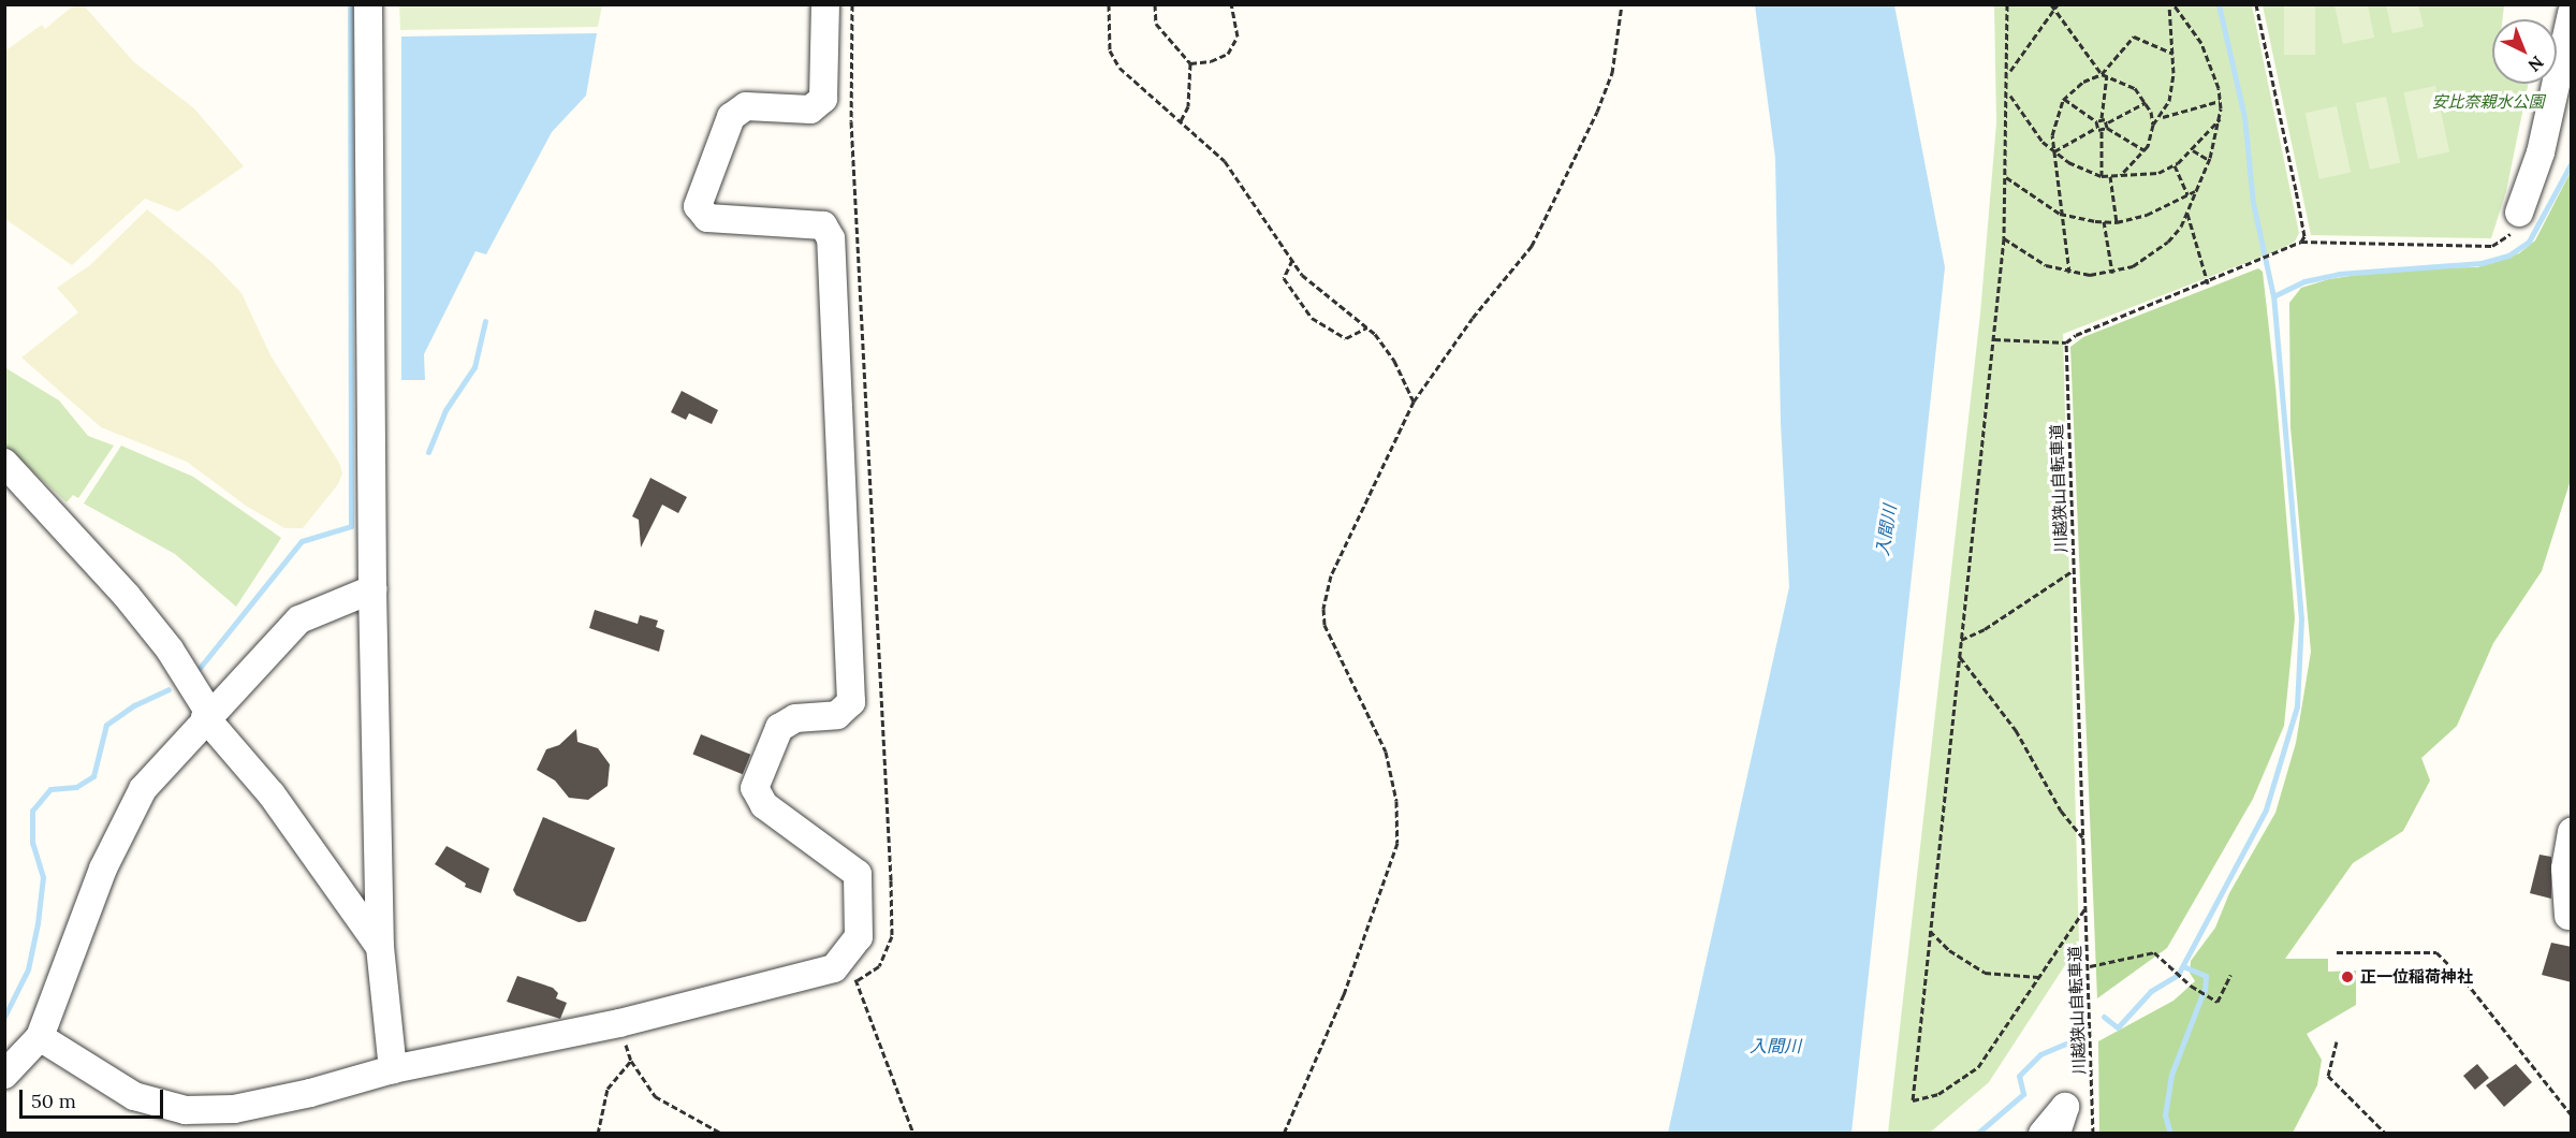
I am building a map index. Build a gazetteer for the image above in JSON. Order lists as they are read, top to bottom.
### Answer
{
  "streets": {
    "path": ["川越狭山自転車道"]
  },
  "water": ["入間川"],
  "parks": ["安比奈親水公園"],
  "places": ["正一位稲荷神社"],
  "scale_bar": "50 m",
  "north": "bottom right"
}
